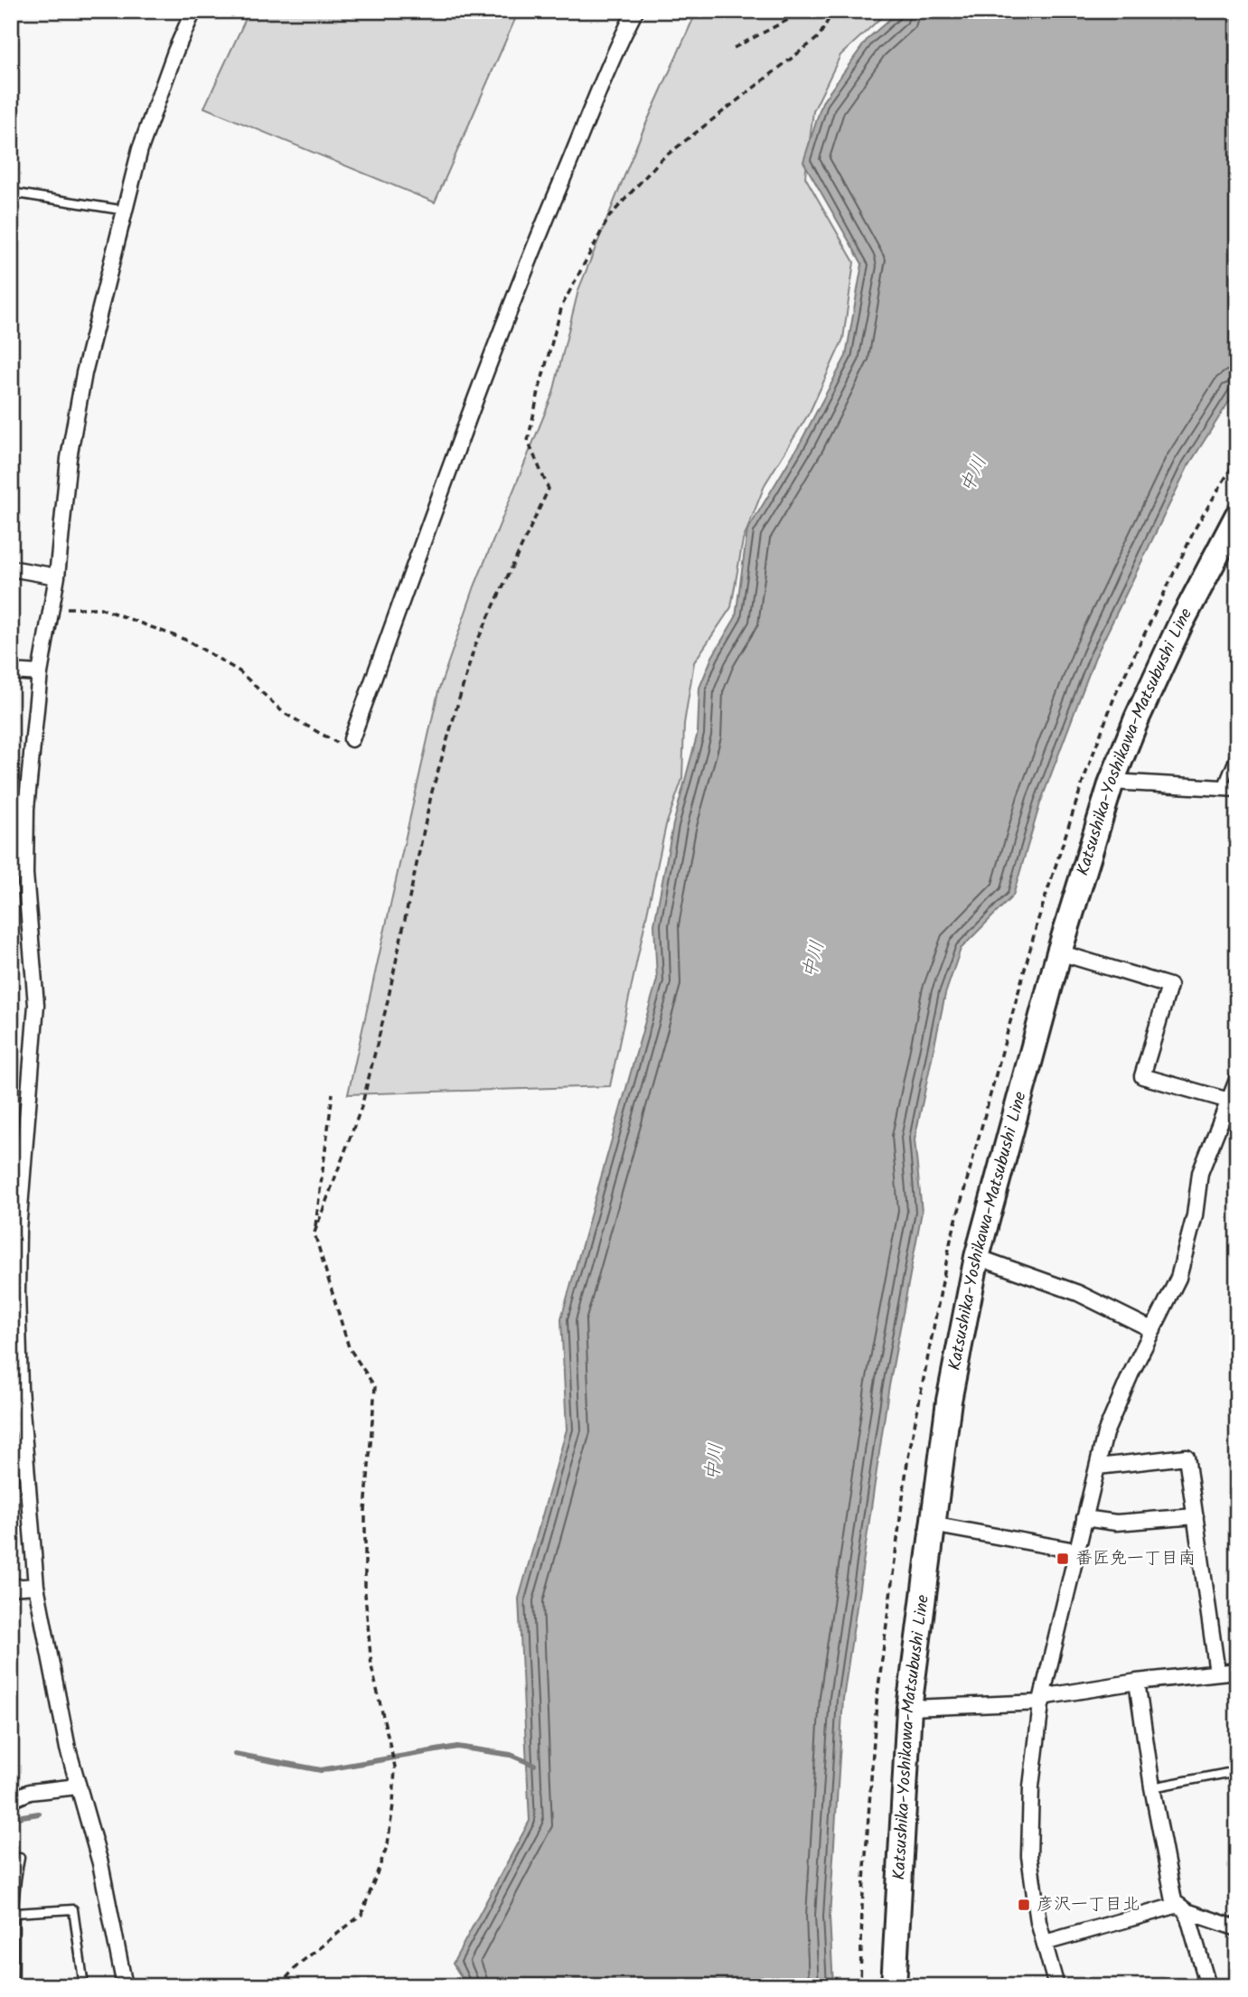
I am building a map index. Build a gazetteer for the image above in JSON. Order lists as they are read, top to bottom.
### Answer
{
  "streets": {
    "main road": ["Katsushika-Yoshikawa-Matsubushi Line"]
  },
  "water": ["中川"],
  "places": {
    "transit": ["番匠免一丁目南", "彦沢一丁目北"]
  }
}
